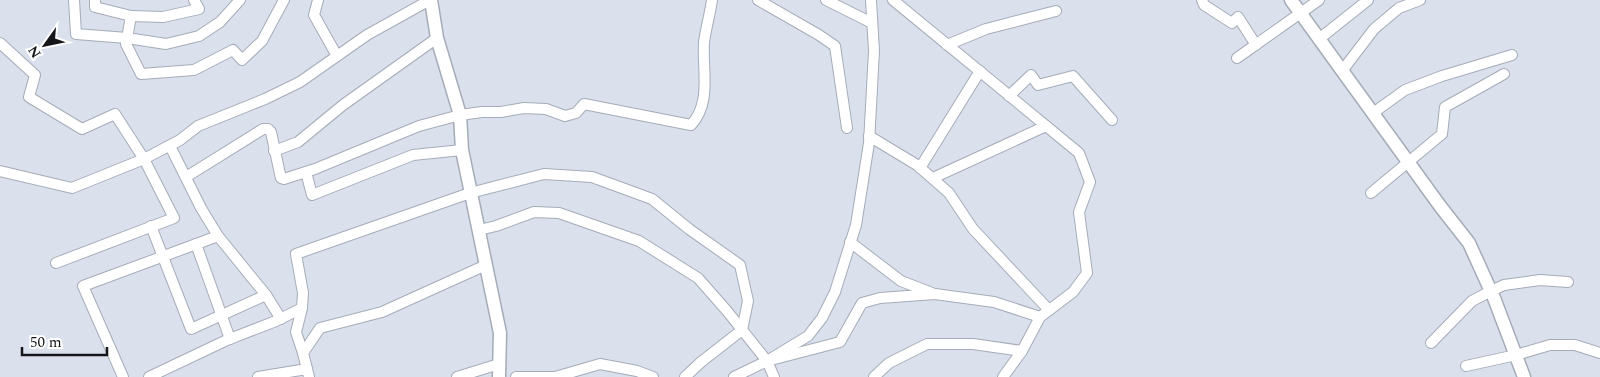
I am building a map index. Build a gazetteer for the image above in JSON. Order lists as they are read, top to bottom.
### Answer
{
  "scale_bar": "50 m",
  "north": "bottom left"
}
